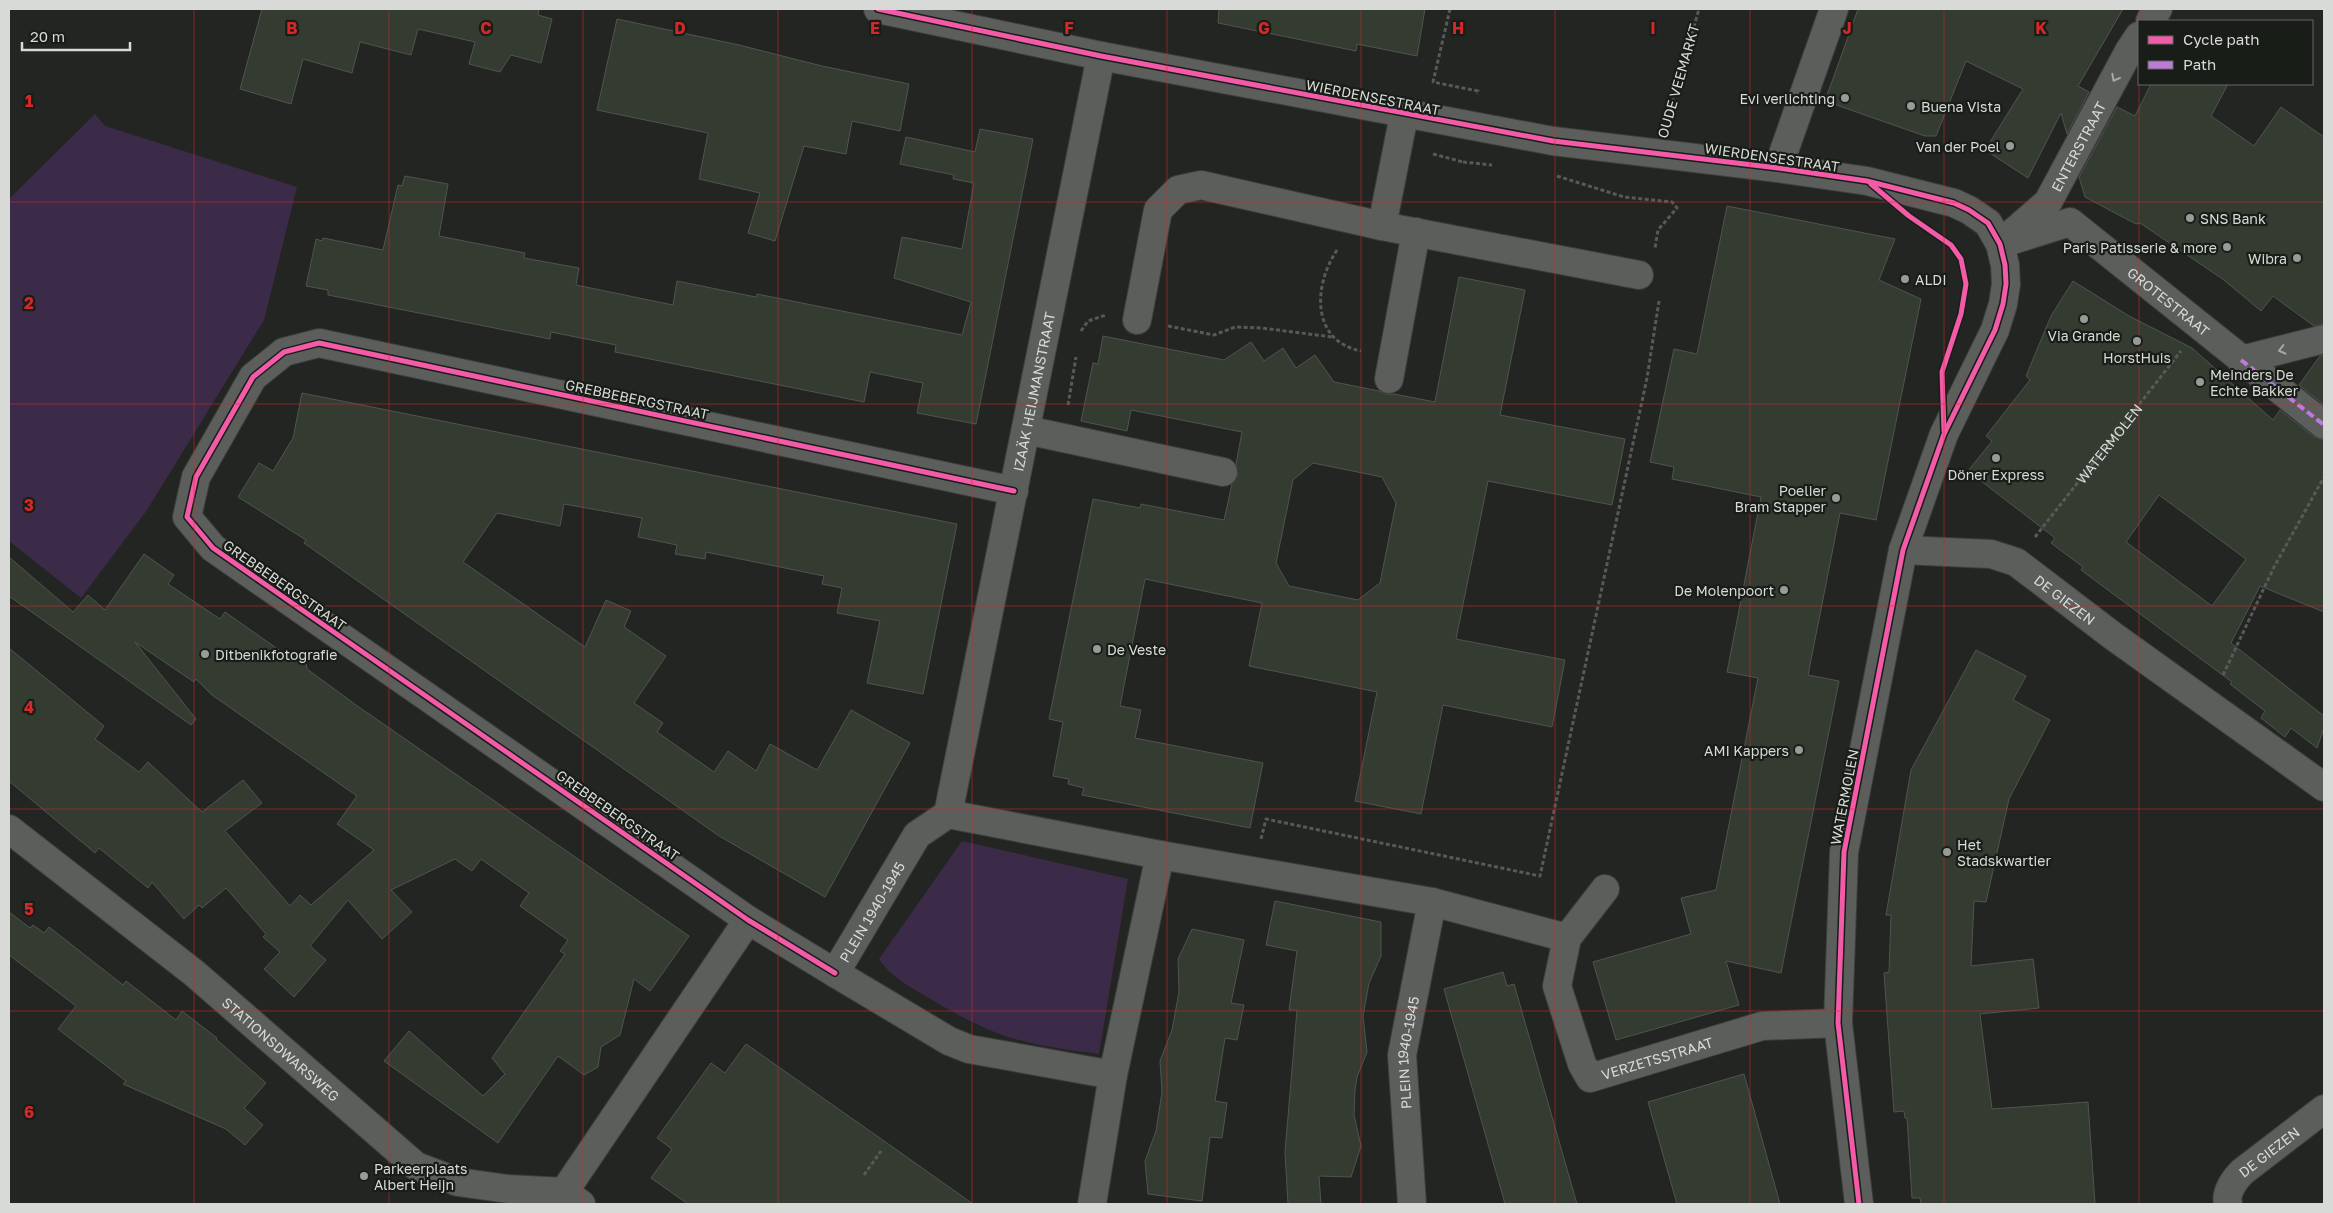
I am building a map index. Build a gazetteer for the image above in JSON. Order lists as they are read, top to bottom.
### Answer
{
  "streets": {
    "street": [
      "WIERDENSESTRAAT",
      "ENTERSTRAAT",
      "GROTESTRAAT",
      "IZAÄK HEIJMANSTRAAT",
      "GREBBEBERGSTRAAT",
      "WATERMOLEN",
      "DE GIEZEN",
      "PLEIN 1940-1945",
      "STATIONSDWARSWEG",
      "VERZETSSTRAAT"
    ],
    "path": ["OUDE VEEMARKT"]
  },
  "crossings": [
    ["OUDE VEEMARKT", "WIERDENSESTRAAT"],
    ["WIERDENSESTRAAT", "ENTERSTRAAT"],
    ["WIERDENSESTRAAT", "GROTESTRAAT"],
    ["WIERDENSESTRAAT", "IZAÄK HEIJMANSTRAAT"],
    ["WIERDENSESTRAAT", "WATERMOLEN"],
    ["ENTERSTRAAT", "GROTESTRAAT"],
    ["ENTERSTRAAT", "WATERMOLEN"],
    ["GROTESTRAAT", "WATERMOLEN"],
    ["IZAÄK HEIJMANSTRAAT", "GREBBEBERGSTRAAT"],
    ["IZAÄK HEIJMANSTRAAT", "PLEIN 1940-1945"],
    ["GREBBEBERGSTRAAT", "PLEIN 1940-1945"],
    ["WATERMOLEN", "DE GIEZEN"],
    ["WATERMOLEN", "VERZETSSTRAAT"]
  ],
  "one_way": ["ENTERSTRAAT"],
  "places": [
    "Evi verlichting",
    "Buena Vista",
    "Van der Poel",
    "SNS Bank",
    "Paris Patisserie & more",
    "Wibra",
    "ALDI",
    "Via Grande",
    "HorstHuis",
    "Meinders De Echte Bakker",
    "Döner Express",
    "Poelier Bram Stapper",
    "De Molenpoort",
    "De Veste",
    "Ditbenikfotografie",
    "AMI Kappers",
    "Het Stadskwartier",
    "Parkeerplaats Albert Heijn"
  ],
  "legend": ["Cycle path", "Path"],
  "scale_bar": "20 m",
  "grid": {
    "columns": [
      "B",
      "C",
      "D",
      "E",
      "F",
      "G",
      "H",
      "I",
      "J",
      "K"
    ],
    "rows": [
      "1",
      "2",
      "3",
      "4",
      "5",
      "6"
    ]
  }
}
